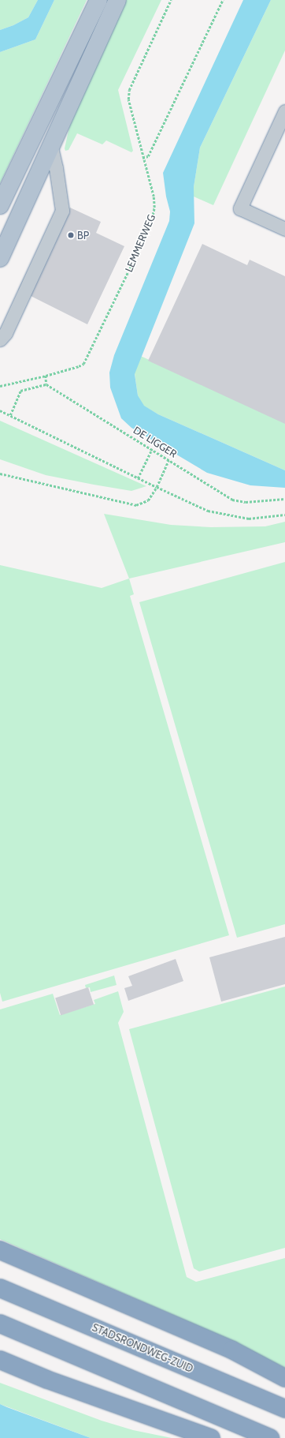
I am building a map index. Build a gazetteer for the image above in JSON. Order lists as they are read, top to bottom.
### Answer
{
  "streets": {
    "highway": ["STADSRONDWEG-ZUID"],
    "path": ["LEMMERWEG", "DE LIGGER"]
  },
  "places": ["BP"]
}
